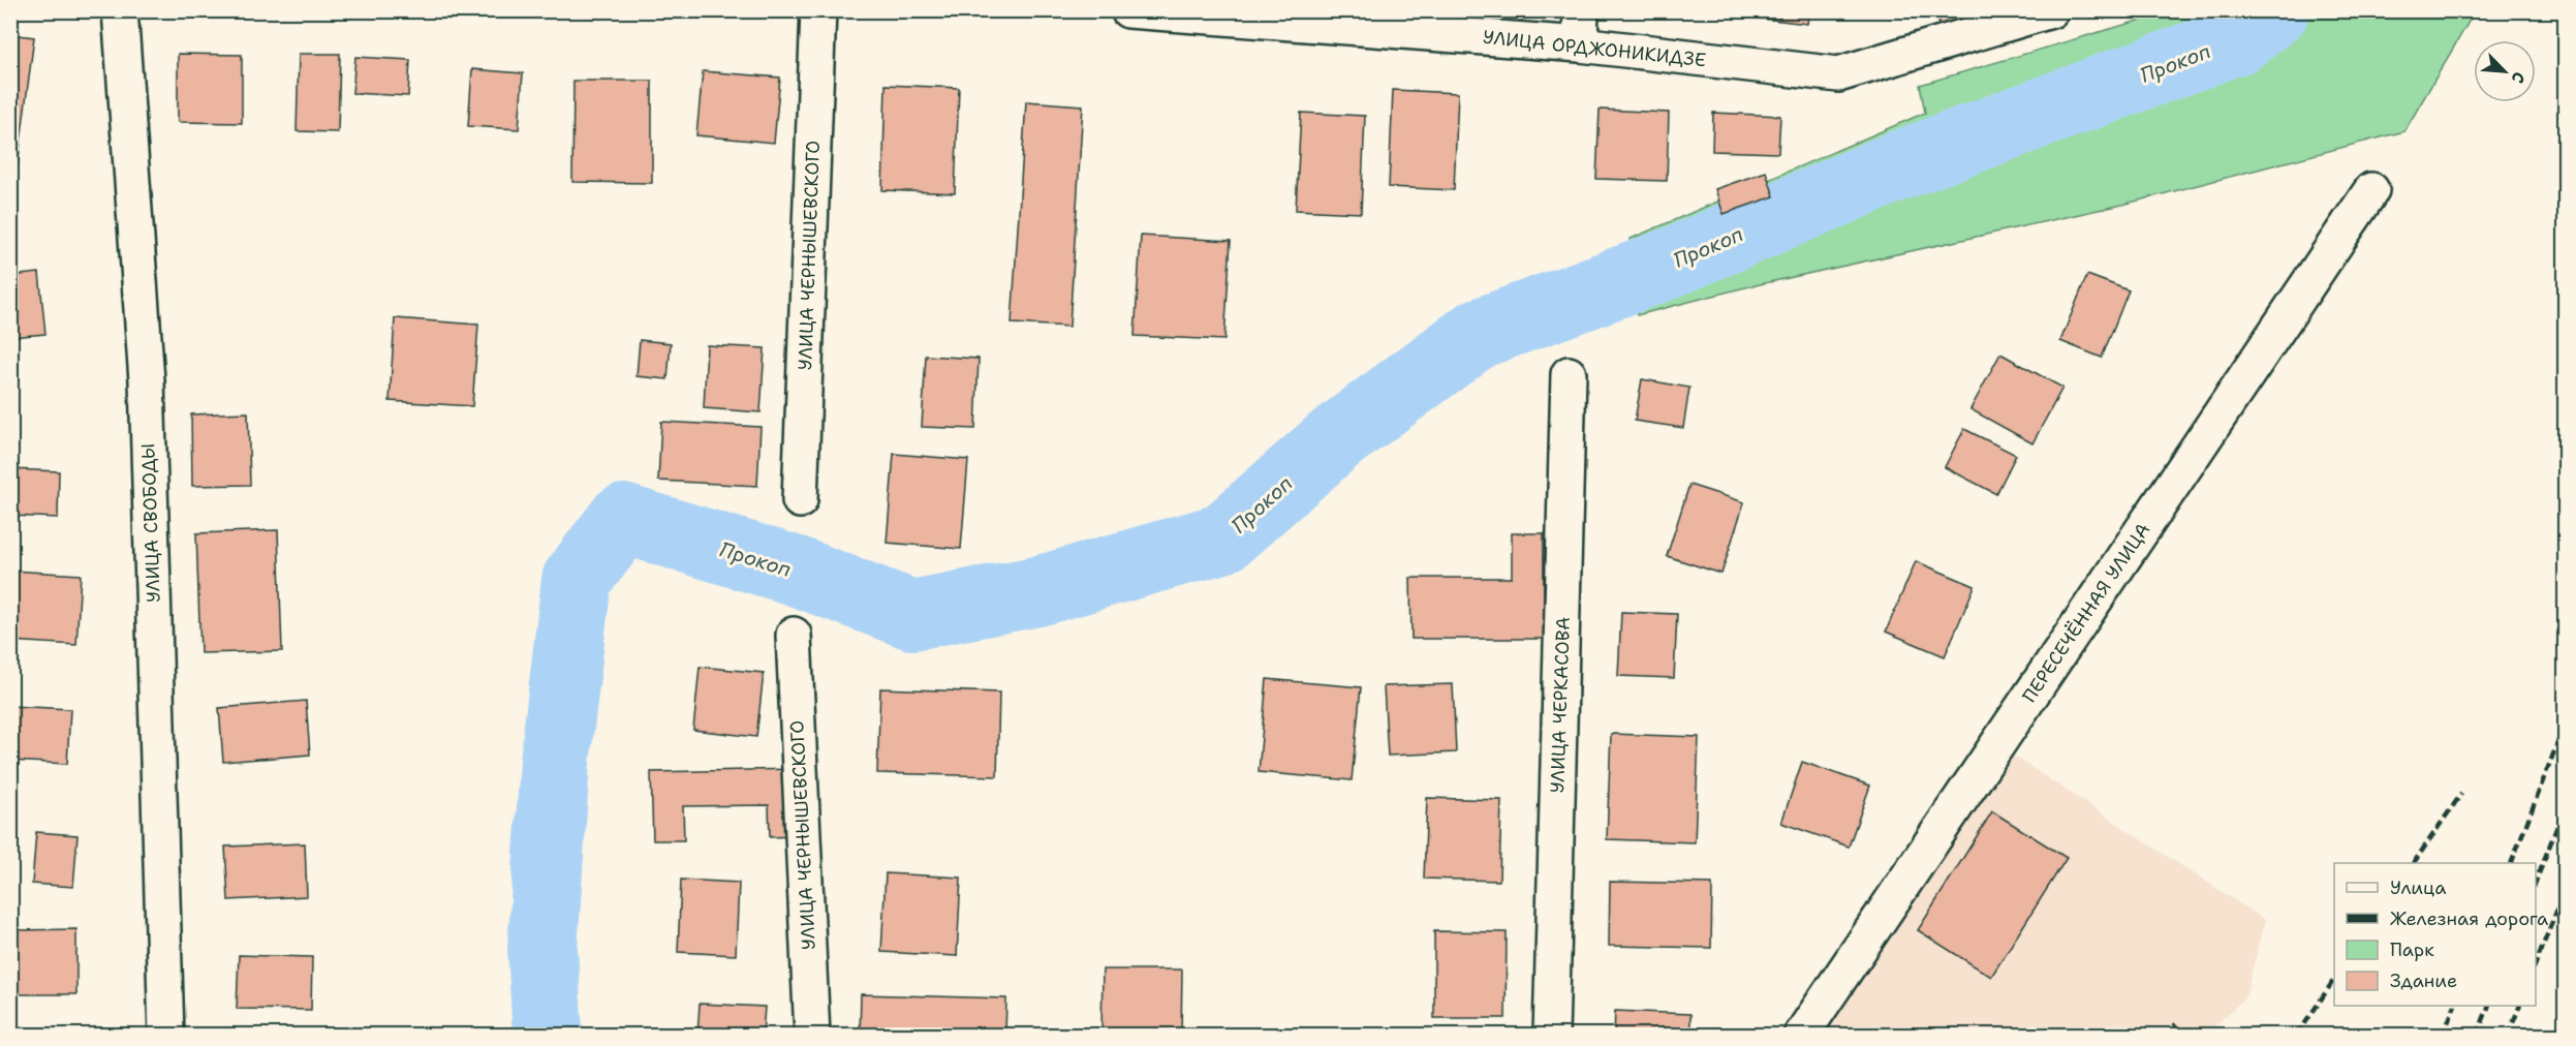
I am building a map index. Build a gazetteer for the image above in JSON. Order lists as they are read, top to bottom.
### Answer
{
  "streets": {
    "street": [
      "УЛИЦА ОРДЖОНИКИДЗЕ",
      "УЛИЦА ЧЕРНЫШЕВСКОГО",
      "УЛИЦА СВОБОДЫ",
      "ПЕРЕСЕЧЁННАЯ УЛИЦА",
      "УЛИЦА ЧЕРКАСОВА"
    ]
  },
  "water": ["Прокоп"],
  "legend": [
    "Улица",
    "Железная дорога",
    "Парк",
    "Здание"
  ],
  "north": "bottom right"
}
